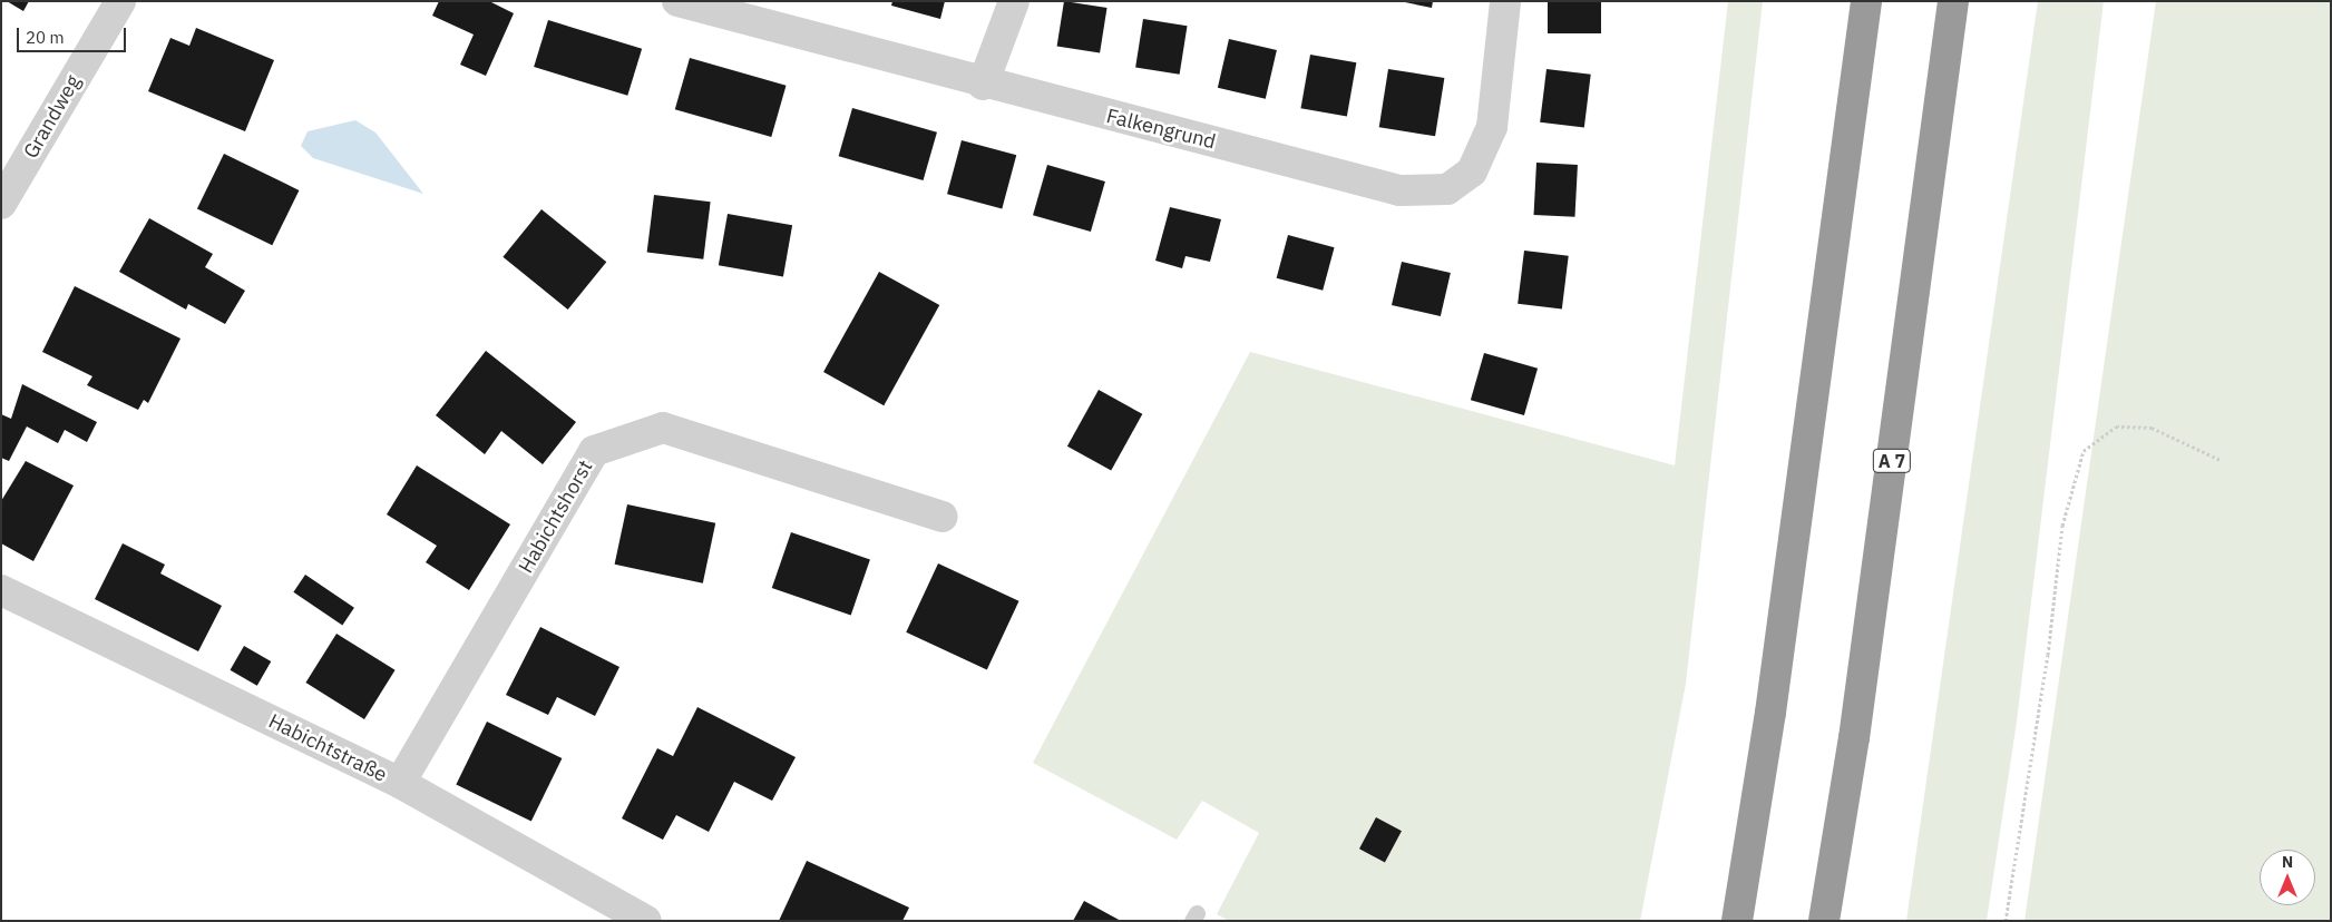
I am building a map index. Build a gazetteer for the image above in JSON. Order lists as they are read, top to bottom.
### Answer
{
  "streets": {
    "highway": ["A 7"],
    "street": [
      "Grandweg",
      "Falkengrund",
      "Habichtshorst",
      "Habichtstraße"
    ]
  },
  "crossings": [
    ["Habichtshorst", "Habichtstraße"]
  ],
  "scale_bar": "20 m",
  "north": "top"
}
